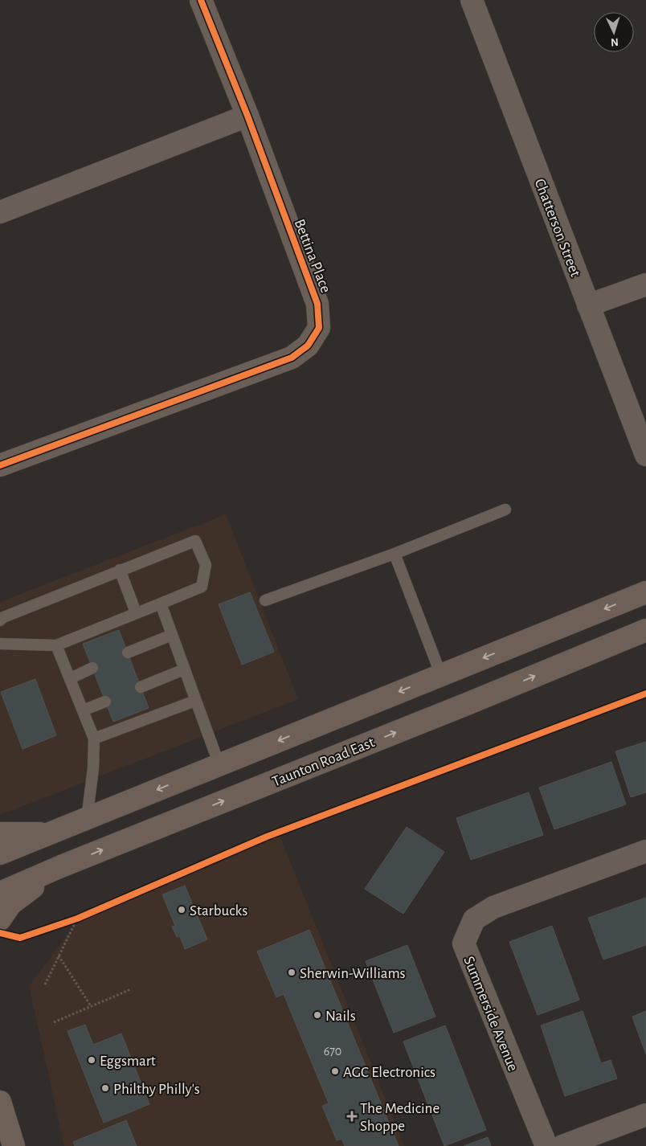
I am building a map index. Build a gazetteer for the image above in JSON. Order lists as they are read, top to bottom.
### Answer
{
  "streets": {
    "main road": ["Taunton Road East"],
    "street": ["Chatterson Street", "Bettina Place", "Summerside Avenue"]
  },
  "places": {
    "other": [
      "Starbucks",
      "Sherwin-Williams",
      "Nails",
      "Eggsmart",
      "AGC Electronics",
      "Philthy Philly's"
    ],
    "health": ["The Medicine Shoppe"]
  },
  "house_numbers": ["670"],
  "north": "bottom"
}
